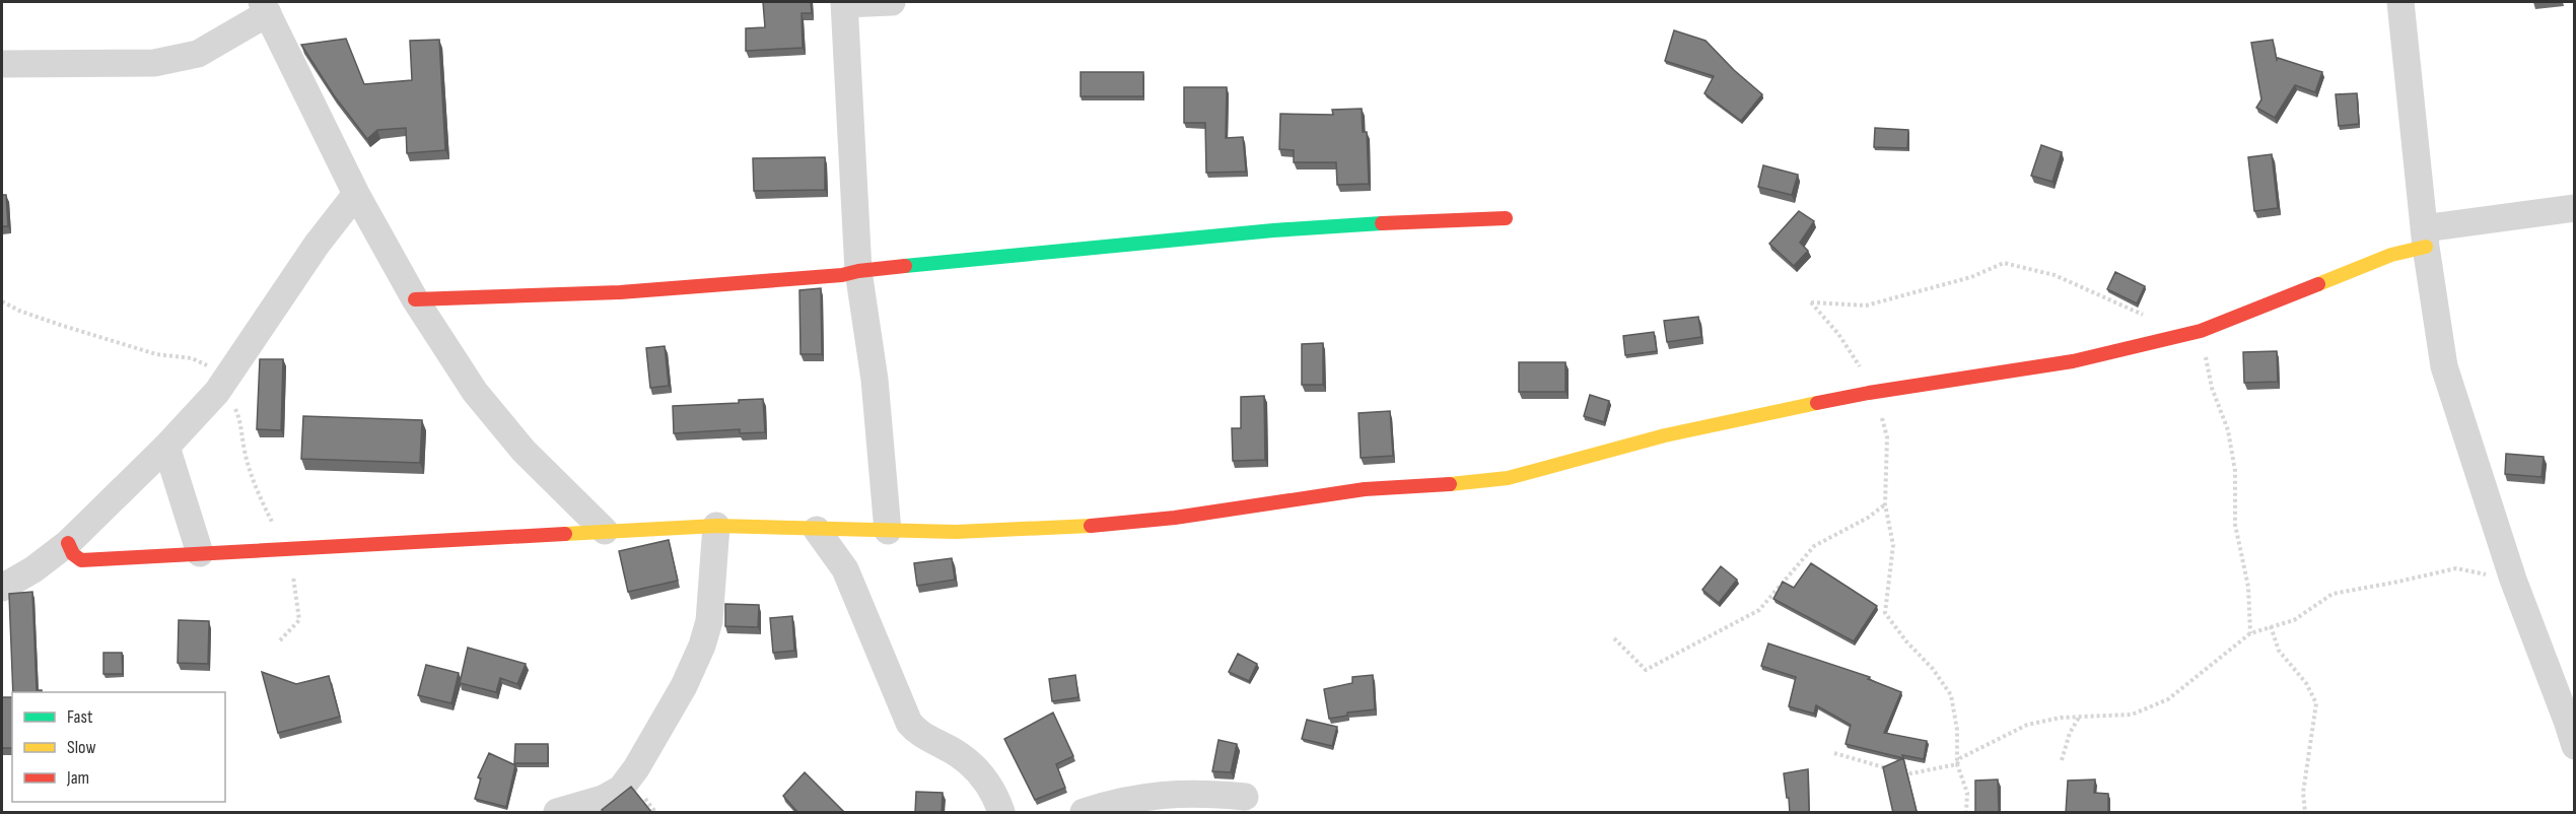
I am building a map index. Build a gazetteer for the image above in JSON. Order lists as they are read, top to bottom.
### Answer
{
  "legend": ["Fast", "Slow", "Jam"]
}
